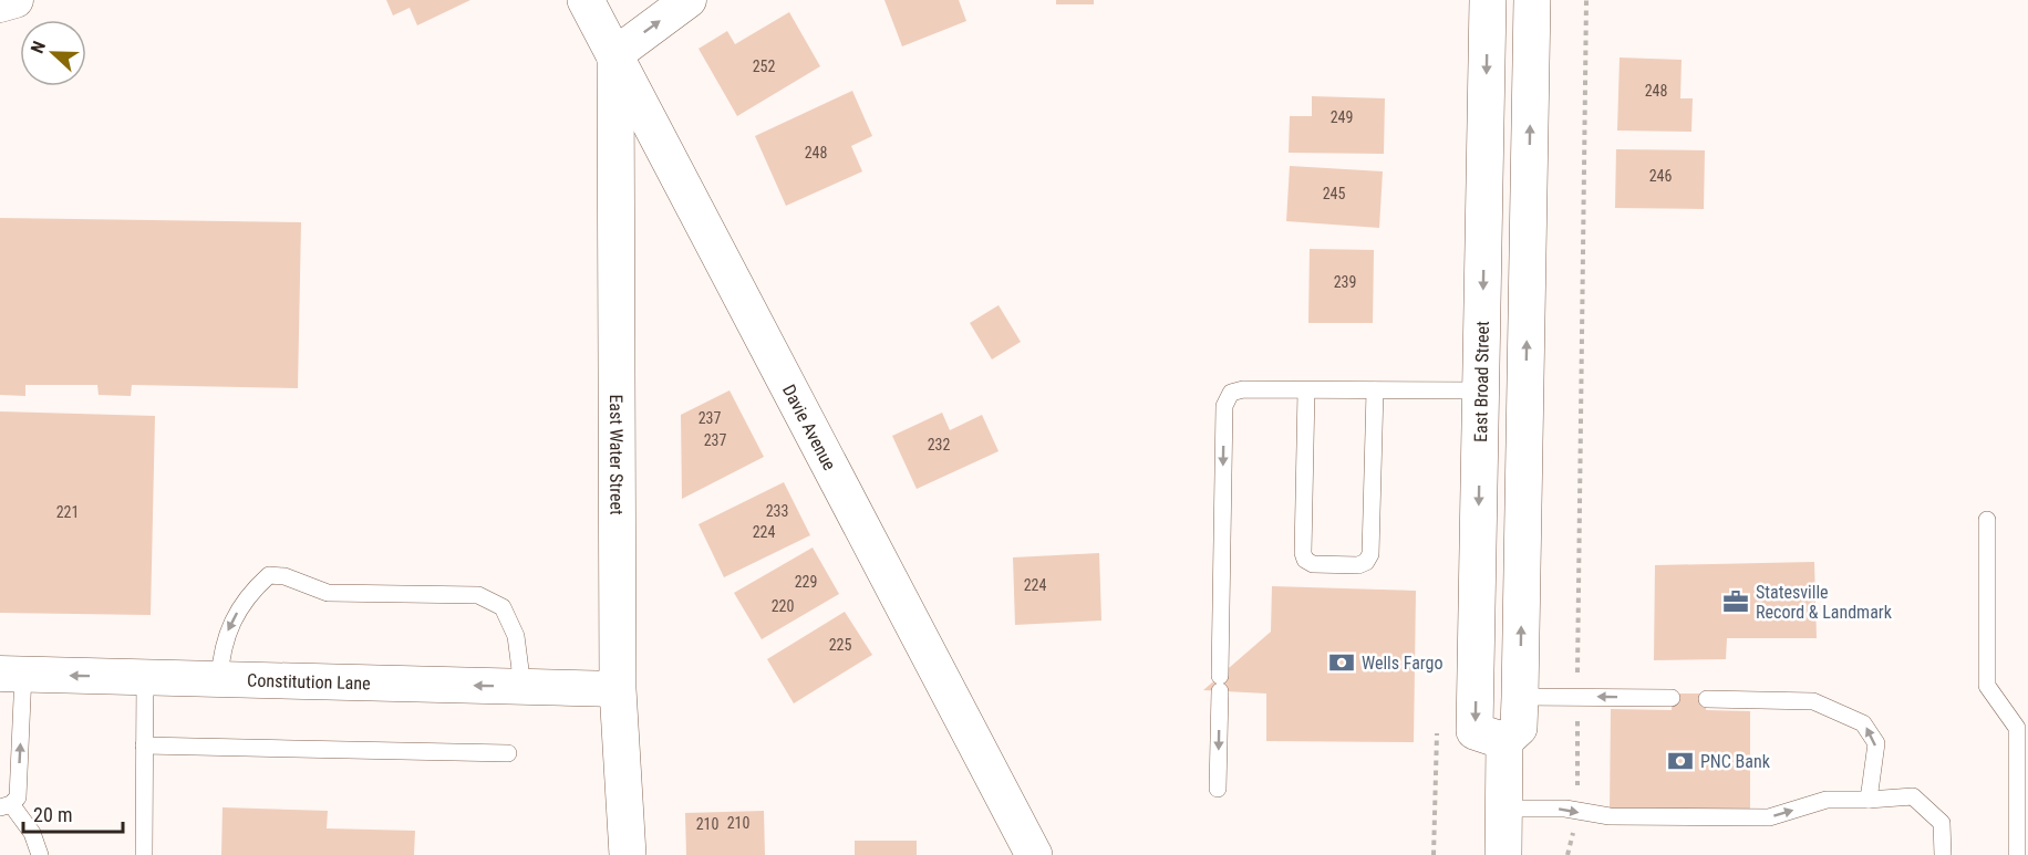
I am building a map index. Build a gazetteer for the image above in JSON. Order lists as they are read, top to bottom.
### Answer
{
  "streets": {
    "main road": ["East Broad Street", "Davie Avenue", "East Water Street"],
    "street": ["Constitution Lane"]
  },
  "crossings": [
    ["Davie Avenue", "East Water Street"],
    ["East Water Street", "Constitution Lane"]
  ],
  "one_way": ["Constitution Lane"],
  "places": {
    "office": ["Statesville Record & Landmark"],
    "bank": ["Wells Fargo", "PNC Bank"]
  },
  "house_numbers": [
    "252",
    "248",
    "249",
    "248",
    "246",
    "245",
    "239",
    "237",
    "237",
    "232",
    "233",
    "221",
    "224",
    "229",
    "224",
    "220",
    "225",
    "210",
    "210"
  ],
  "scale_bar": "20 m",
  "north": "left"
}
